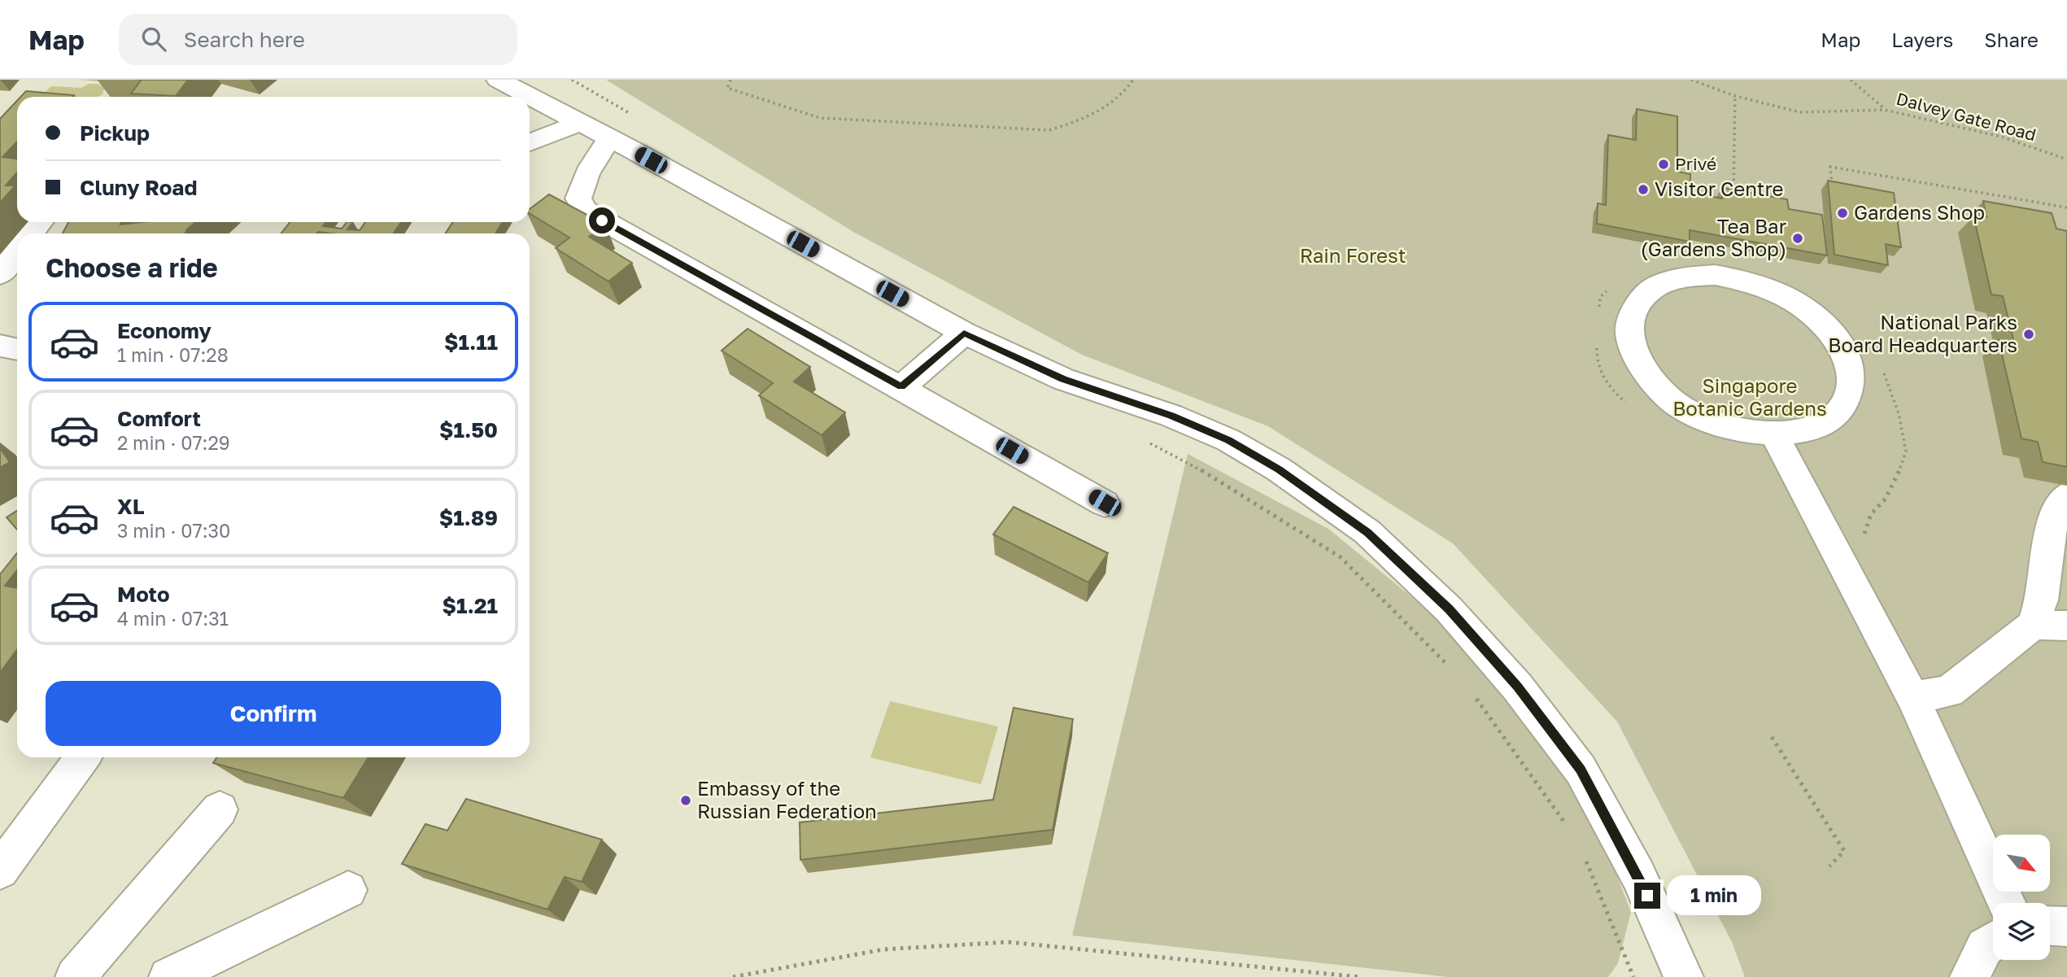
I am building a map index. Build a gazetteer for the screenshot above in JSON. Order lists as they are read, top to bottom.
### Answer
{
  "streets": {
    "path": ["Dalvey Gate Road"]
  },
  "parks": ["Rain Forest", "Singapore Botanic Gardens"],
  "places": [
    "Privé",
    "Visitor Centre",
    "Gardens Shop",
    "Tea Bar (Gardens Shop)",
    "National Parks Board Headquarters",
    "Embassy of the Russian Federation"
  ],
  "north": "bottom right",
  "page": {
    "header": "Map",
    "search": "Search here",
    "nav": ["Map", "Layers", "Share"],
    "banner": ["Pickup", "Cluny Road"],
    "heading": "Choose a ride",
    "list": [
      {
        "name": "Economy",
        "note": "1 min · 07:28",
        "value": "$1.11"
      },
      {
        "name": "Comfort",
        "note": "2 min · 07:29",
        "value": "$1.50"
      },
      {
        "name": "XL",
        "note": "3 min · 07:30",
        "value": "$1.89"
      },
      {
        "name": "Moto",
        "note": "4 min · 07:31",
        "value": "$1.21"
      }
    ],
    "buttons": "Confirm",
    "bubble": "1 min"
  }
}
